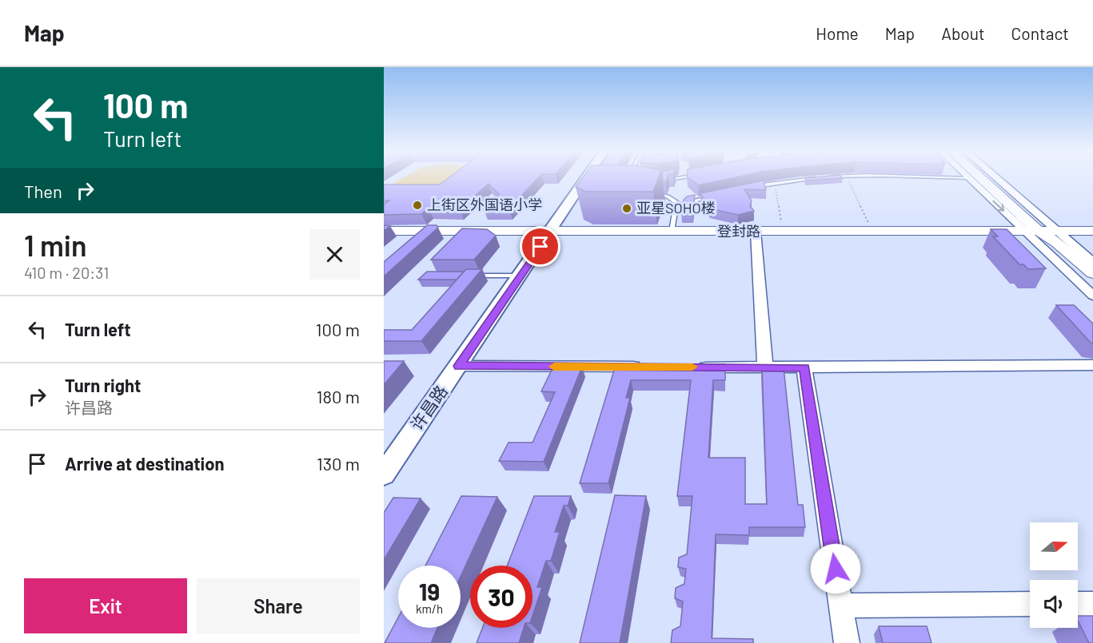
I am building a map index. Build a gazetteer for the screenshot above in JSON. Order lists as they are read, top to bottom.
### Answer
{
  "streets": {
    "main road": ["登封路"],
    "street": ["许昌路"]
  },
  "crossings": [
    ["登封路", "许昌路"]
  ],
  "places": ["上街区外国语小学", "亚星SOHO楼"],
  "north": "right",
  "page": {
    "header": "Map",
    "nav": [
      "Home",
      "Map",
      "About",
      "Contact"
    ],
    "turn": ["100 m", "Turn left"],
    "then": "Then",
    "heading": ["1 min", "410 m · 20:31"],
    "list": [
      {
        "name": "Turn left",
        "value": "100 m"
      },
      {
        "name": "Turn right",
        "note": "许昌路",
        "value": "180 m"
      },
      {
        "name": "Arrive at destination",
        "value": "130 m"
      }
    ],
    "speed": "19 km/h",
    "limit": "30",
    "buttons": ["Exit", "Share"]
  }
}
